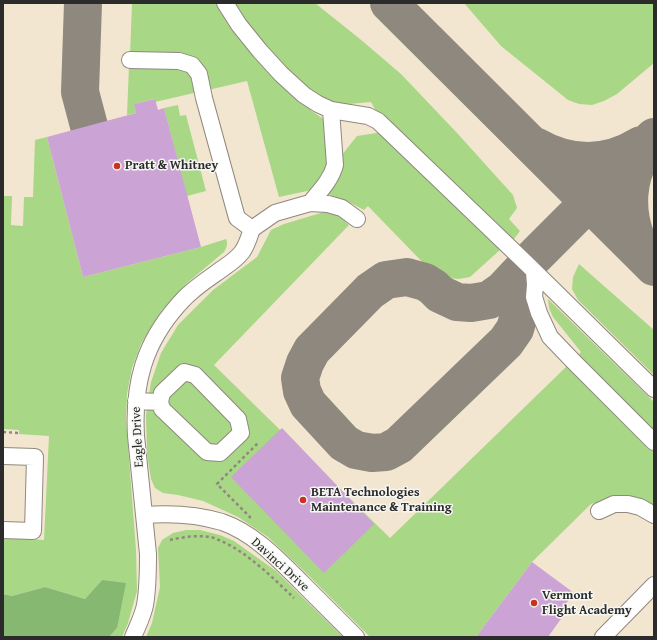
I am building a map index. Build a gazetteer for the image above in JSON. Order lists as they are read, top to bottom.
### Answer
{
  "streets": {
    "street": ["Eagle Drive", "Davinci Drive"]
  },
  "crossings": [
    ["Eagle Drive", "Davinci Drive"]
  ],
  "places": ["Pratt & Whitney", "BETA Technologies Maintenance & Training", "Vermont Flight Academy"]
}
